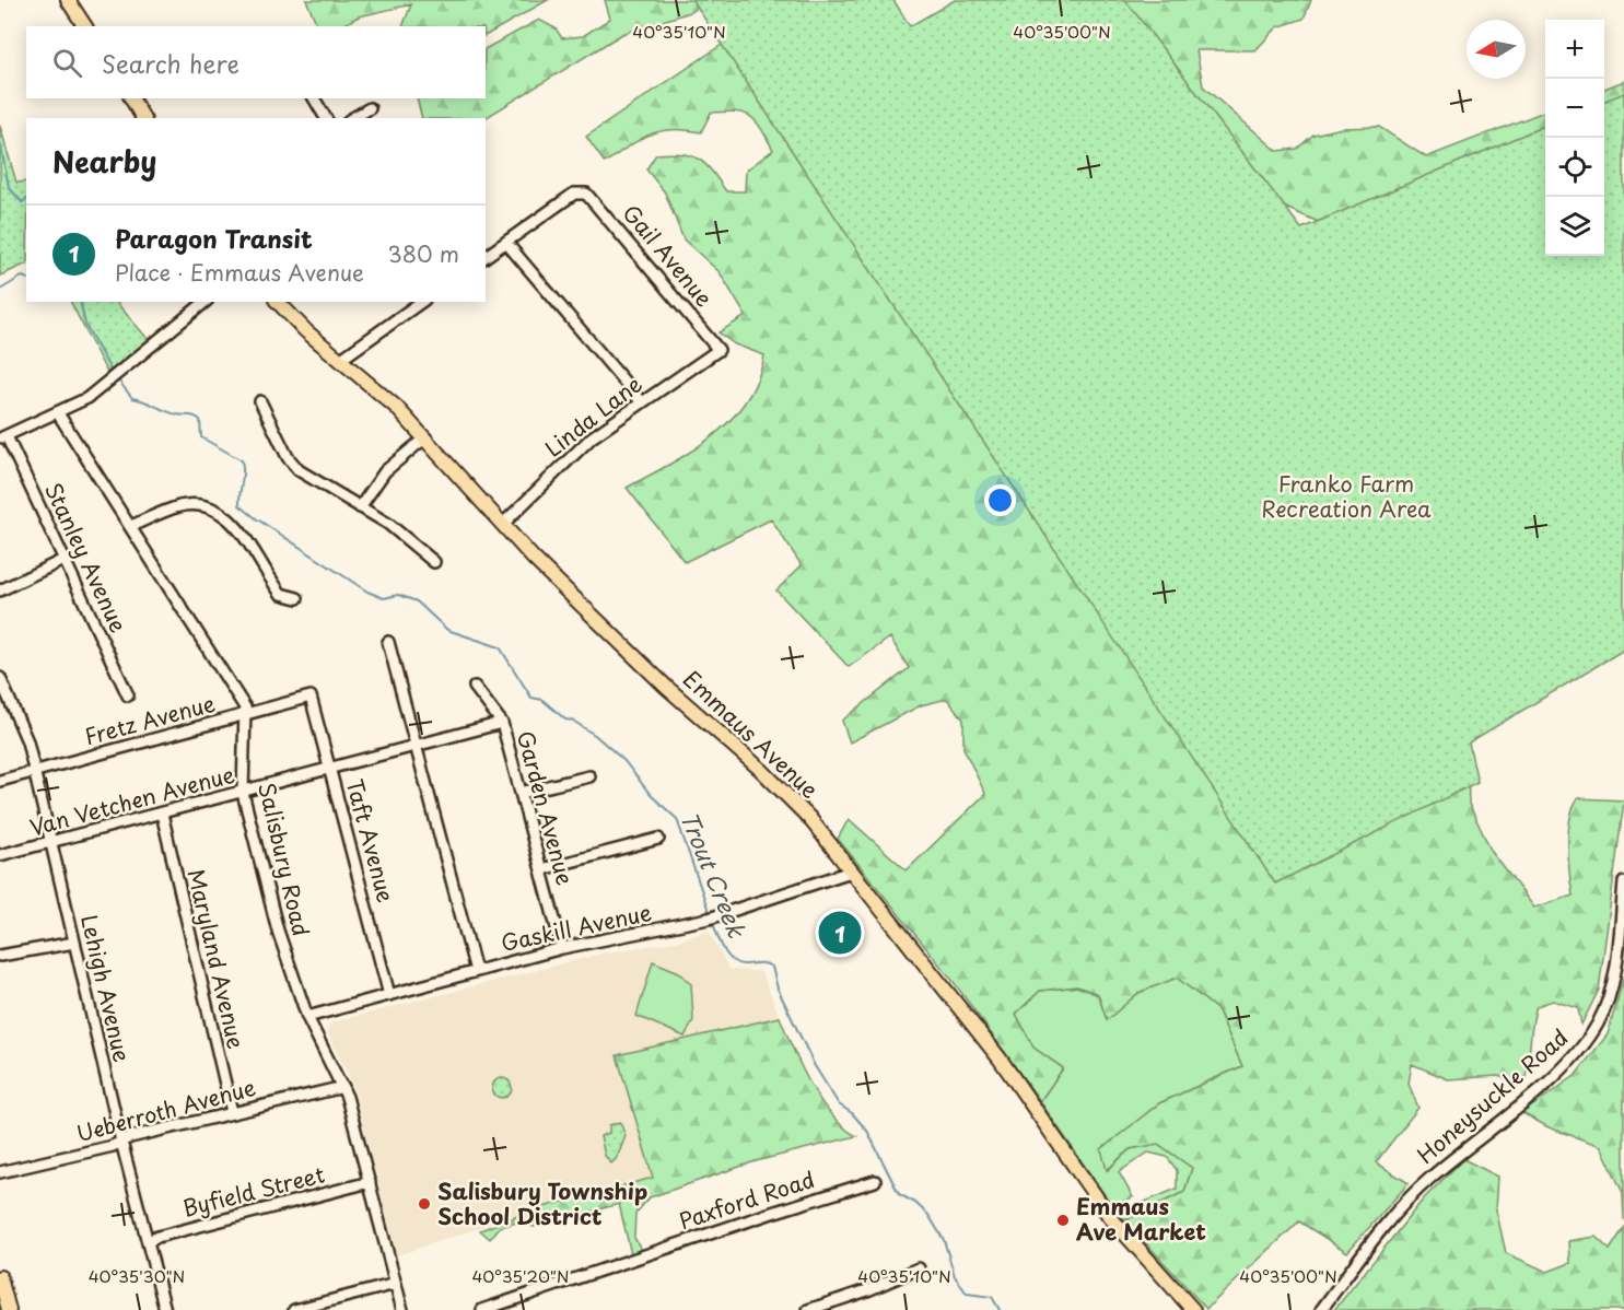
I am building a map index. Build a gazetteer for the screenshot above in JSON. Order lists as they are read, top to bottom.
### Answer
{
  "streets": {
    "main road": ["Emmaus Avenue"],
    "street": [
      "Gail Avenue",
      "Linda Lane",
      "Stanley Avenue",
      "Fretz Avenue",
      "Van Vetchen Avenue",
      "Garden Avenue",
      "Taft Avenue",
      "Salisbury Road",
      "Gaskill Avenue",
      "Maryland Avenue",
      "Lehigh Avenue",
      "Honeysuckle Road",
      "Ueberroth Avenue",
      "Byfield Street",
      "Paxford Road"
    ]
  },
  "crossings": [
    ["Gail Avenue", "Linda Lane"],
    ["Linda Lane", "Emmaus Avenue"],
    ["Fretz Avenue", "Taft Avenue"],
    ["Fretz Avenue", "Salisbury Road"],
    ["Fretz Avenue", "Lehigh Avenue"],
    ["Emmaus Avenue", "Gaskill Avenue"],
    ["Van Vetchen Avenue", "Garden Avenue"],
    ["Van Vetchen Avenue", "Taft Avenue"],
    ["Van Vetchen Avenue", "Salisbury Road"],
    ["Van Vetchen Avenue", "Maryland Avenue"],
    ["Van Vetchen Avenue", "Lehigh Avenue"],
    ["Garden Avenue", "Gaskill Avenue"],
    ["Taft Avenue", "Gaskill Avenue"],
    ["Salisbury Road", "Gaskill Avenue"],
    ["Salisbury Road", "Ueberroth Avenue"],
    ["Salisbury Road", "Byfield Street"],
    ["Maryland Avenue", "Ueberroth Avenue"],
    ["Lehigh Avenue", "Ueberroth Avenue"],
    ["Lehigh Avenue", "Byfield Street"]
  ],
  "water": ["Trout Creek"],
  "parks": ["Franko Farm Recreation Area"],
  "places": ["Salisbury Township School District", "Emmaus Ave Market"],
  "north": "left",
  "page": {
    "map_buttons": ["+", "−"],
    "search": "Search here",
    "heading": "Nearby",
    "list": [
      {
        "mark": "1",
        "name": "Paragon Transit",
        "note": "Place · Emmaus Avenue",
        "value": "380 m"
      }
    ],
    "pins": "1"
  },
  "coordinates": [
    "40°35'00\"N",
    "40°35'10\"N",
    "40°35'30\"N",
    "40°35'20\"N"
  ]
}
